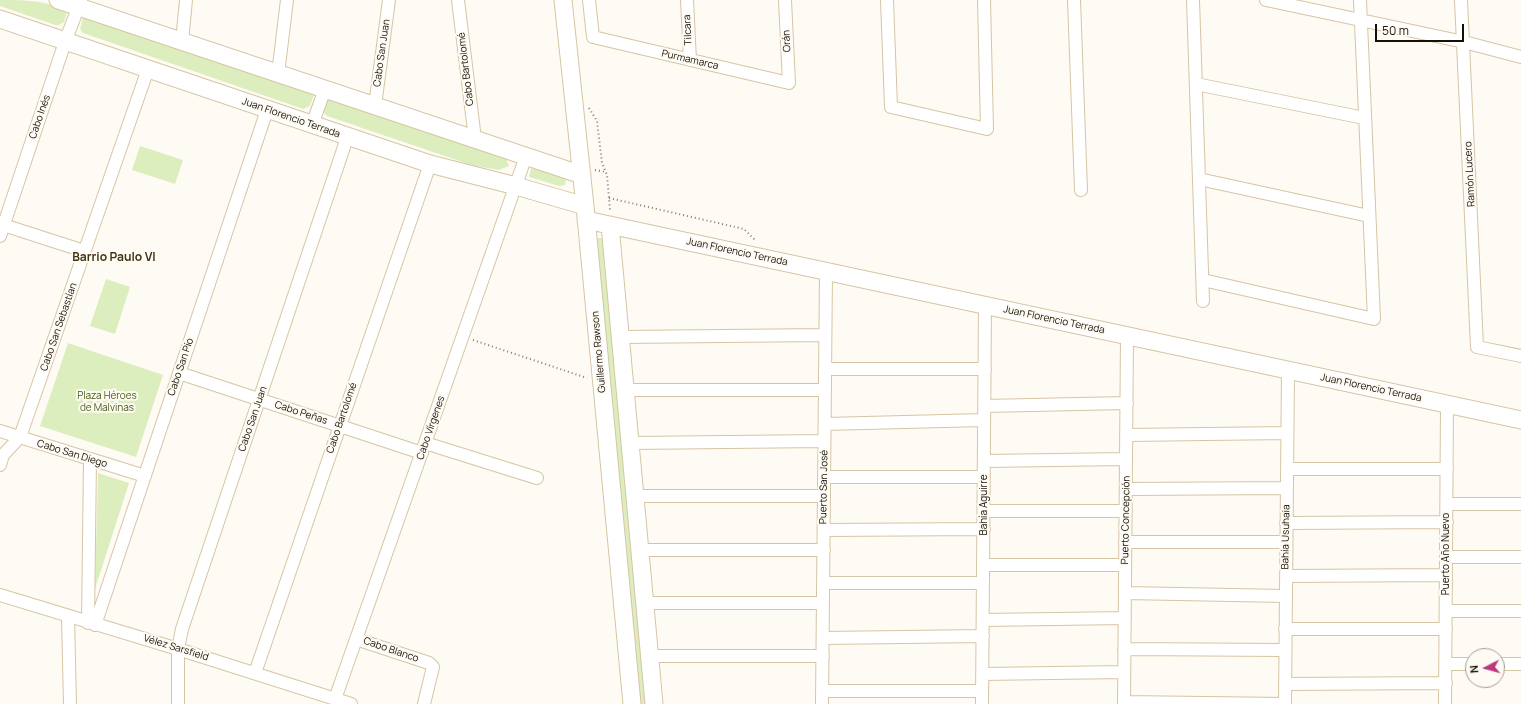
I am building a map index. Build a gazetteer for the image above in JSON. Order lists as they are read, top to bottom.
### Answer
{
  "streets": {
    "street": [
      "Tilcara",
      "Orán",
      "Cabo San Juan",
      "Purmamarca",
      "Cabo Bartolomé",
      "Cabo Inés",
      "Juan Florencio Terrada",
      "Ramón Lucero",
      "Cabo San Sebastían",
      "Guillermo Rawson",
      "Cabo San Pío",
      "Cabo Peñas",
      "Cabo Vírgenes",
      "Cabo San Diego",
      "Puerto San José",
      "Bahía Aguirre",
      "Puerto Concepción",
      "Bahía Usuhaia",
      "Puerto Año Nuevo",
      "Vélez Sarsfield",
      "Cabo Blanco"
    ]
  },
  "crossings": [
    ["Tilcara", "Purmamarca"],
    ["Orán", "Purmamarca"],
    ["Cabo San Juan", "Juan Florencio Terrada"],
    ["Cabo San Juan", "Cabo Peñas"],
    ["Cabo San Juan", "Vélez Sarsfield"],
    ["Cabo Bartolomé", "Juan Florencio Terrada"],
    ["Cabo Bartolomé", "Cabo Peñas"],
    ["Cabo Bartolomé", "Vélez Sarsfield"],
    ["Cabo Inés", "Juan Florencio Terrada"],
    ["Juan Florencio Terrada", "Cabo San Sebastían"],
    ["Juan Florencio Terrada", "Guillermo Rawson"],
    ["Juan Florencio Terrada", "Cabo San Pío"],
    ["Juan Florencio Terrada", "Cabo Vírgenes"],
    ["Juan Florencio Terrada", "Puerto San José"],
    ["Juan Florencio Terrada", "Bahía Aguirre"],
    ["Juan Florencio Terrada", "Puerto Concepción"],
    ["Juan Florencio Terrada", "Bahía Usuhaia"],
    ["Juan Florencio Terrada", "Puerto Año Nuevo"],
    ["Cabo San Sebastían", "Cabo San Diego"],
    ["Cabo San Pío", "Cabo Peñas"],
    ["Cabo San Pío", "Cabo San Diego"],
    ["Cabo San Pío", "Vélez Sarsfield"],
    ["Cabo Peñas", "Cabo Vírgenes"],
    ["Cabo Vírgenes", "Vélez Sarsfield"],
    ["Cabo Vírgenes", "Cabo Blanco"]
  ],
  "districts": ["Barrio Paulo VI"],
  "parks": ["Plaza Héroes de Malvinas"],
  "scale_bar": "50 m",
  "north": "left"
}
